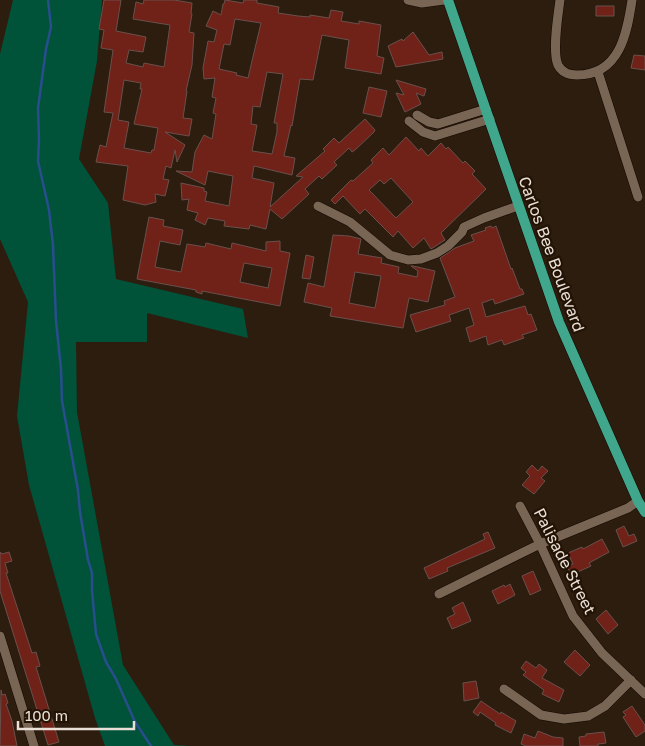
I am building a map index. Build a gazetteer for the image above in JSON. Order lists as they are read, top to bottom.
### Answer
{
  "streets": {
    "main road": ["Carlos Bee Boulevard"],
    "street": ["Palisade Street"]
  },
  "scale_bar": "100 m"
}
